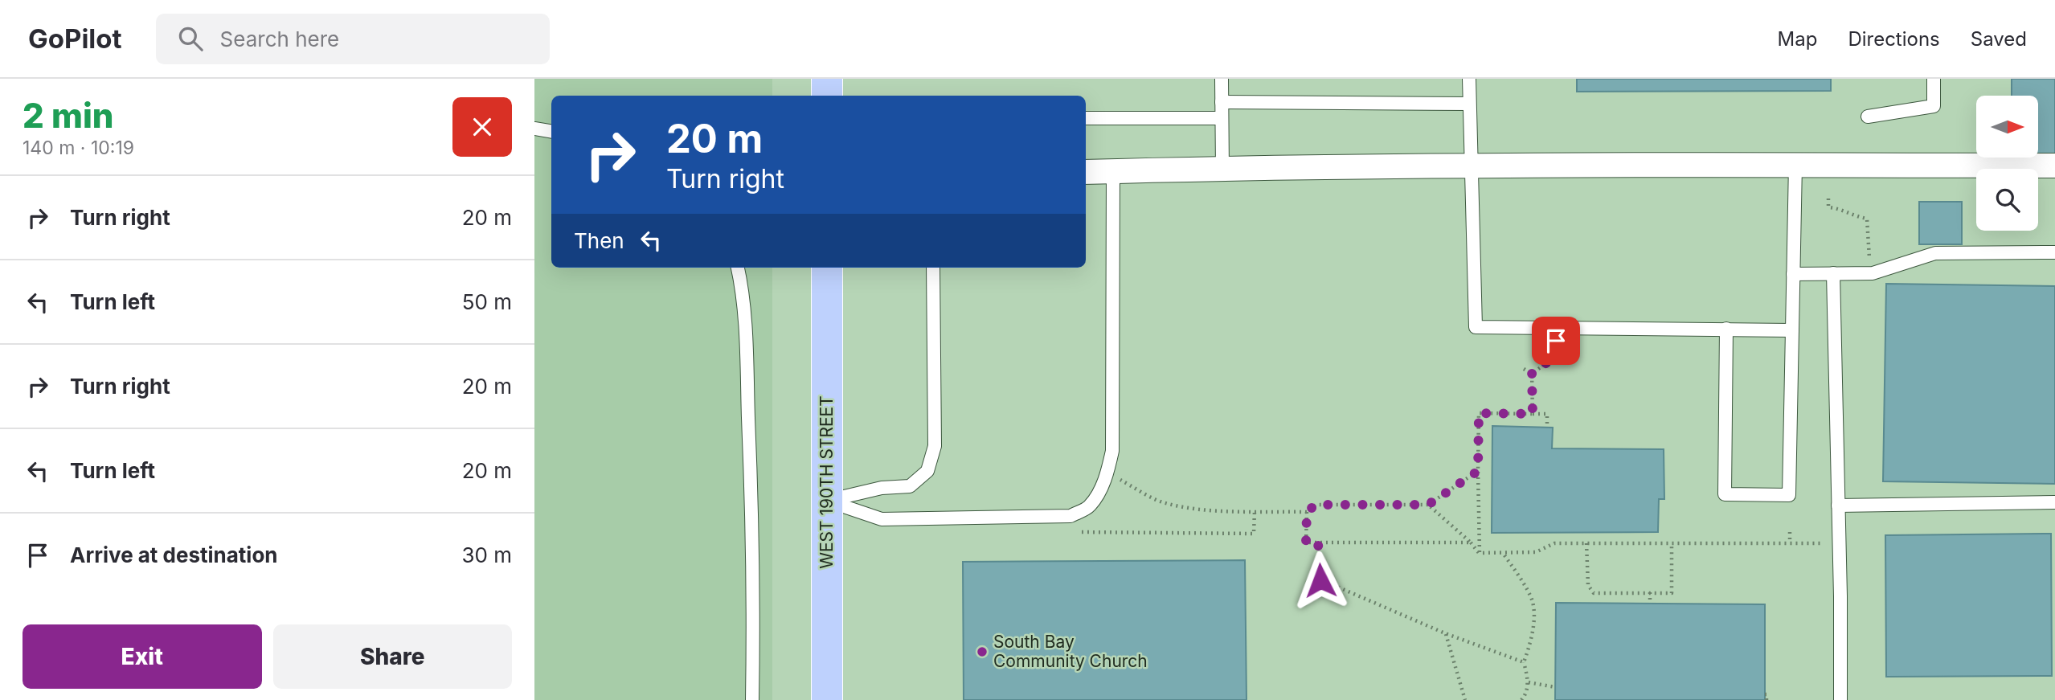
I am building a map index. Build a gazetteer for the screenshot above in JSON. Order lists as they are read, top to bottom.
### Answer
{
  "streets": {
    "main road": ["WEST 190TH STREET"]
  },
  "places": ["South Bay Community Church"],
  "north": "right",
  "page": {
    "header": "GoPilot",
    "search": "Search here",
    "nav": ["Map", "Directions", "Saved"],
    "heading": ["2 min", "140 m · 10:19"],
    "turn": ["20 m", "Turn right"],
    "list": [
      {
        "name": "Turn right",
        "value": "20 m"
      },
      {
        "name": "Turn left",
        "value": "50 m"
      },
      {
        "name": "Turn right",
        "value": "20 m"
      },
      {
        "name": "Turn left",
        "value": "20 m"
      },
      {
        "name": "Arrive at destination",
        "value": "30 m"
      }
    ],
    "then": "Then",
    "buttons": ["Exit", "Share"]
  }
}
